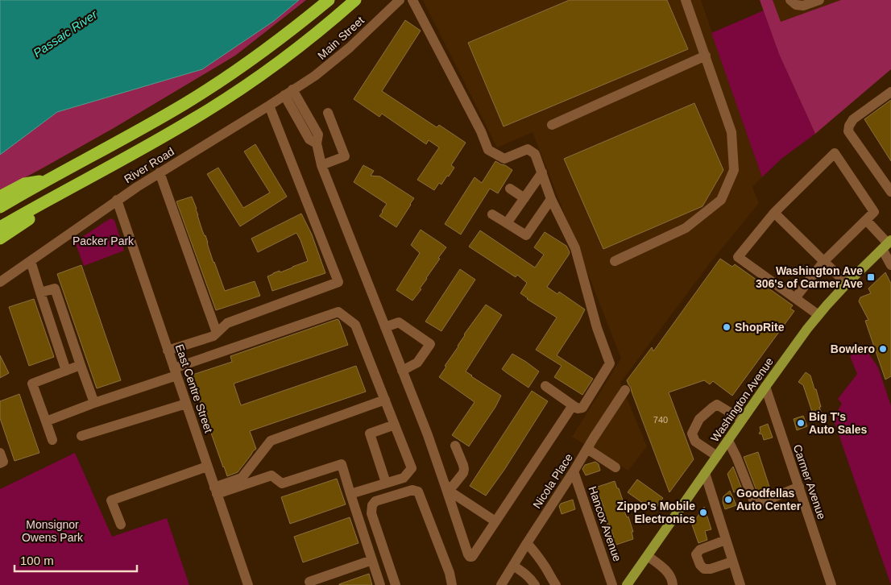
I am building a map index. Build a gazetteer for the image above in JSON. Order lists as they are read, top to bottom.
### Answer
{
  "streets": {
    "main road": ["Washington Avenue"],
    "street": [
      "Main Street",
      "River Road",
      "East Centre Street",
      "Nicola Place",
      "Carmer Avenue",
      "Hancox Avenue"
    ]
  },
  "crossings": [
    ["Main Street", "River Road"],
    ["River Road", "East Centre Street"],
    ["Washington Avenue", "Carmer Avenue"],
    ["Nicola Place", "Hancox Avenue"]
  ],
  "water": ["Passaic River"],
  "parks": ["Packer Park", "Monsignor Owens Park"],
  "places": {
    "transit": ["Washington Ave 306's of Carmer Ave"],
    "other": [
      "ShopRite",
      "Bowlero",
      "Big T's Auto Sales",
      "Goodfellas Auto Center",
      "Zippo's Mobile Electronics"
    ]
  },
  "house_numbers": ["740"],
  "scale_bar": "100 m"
}
